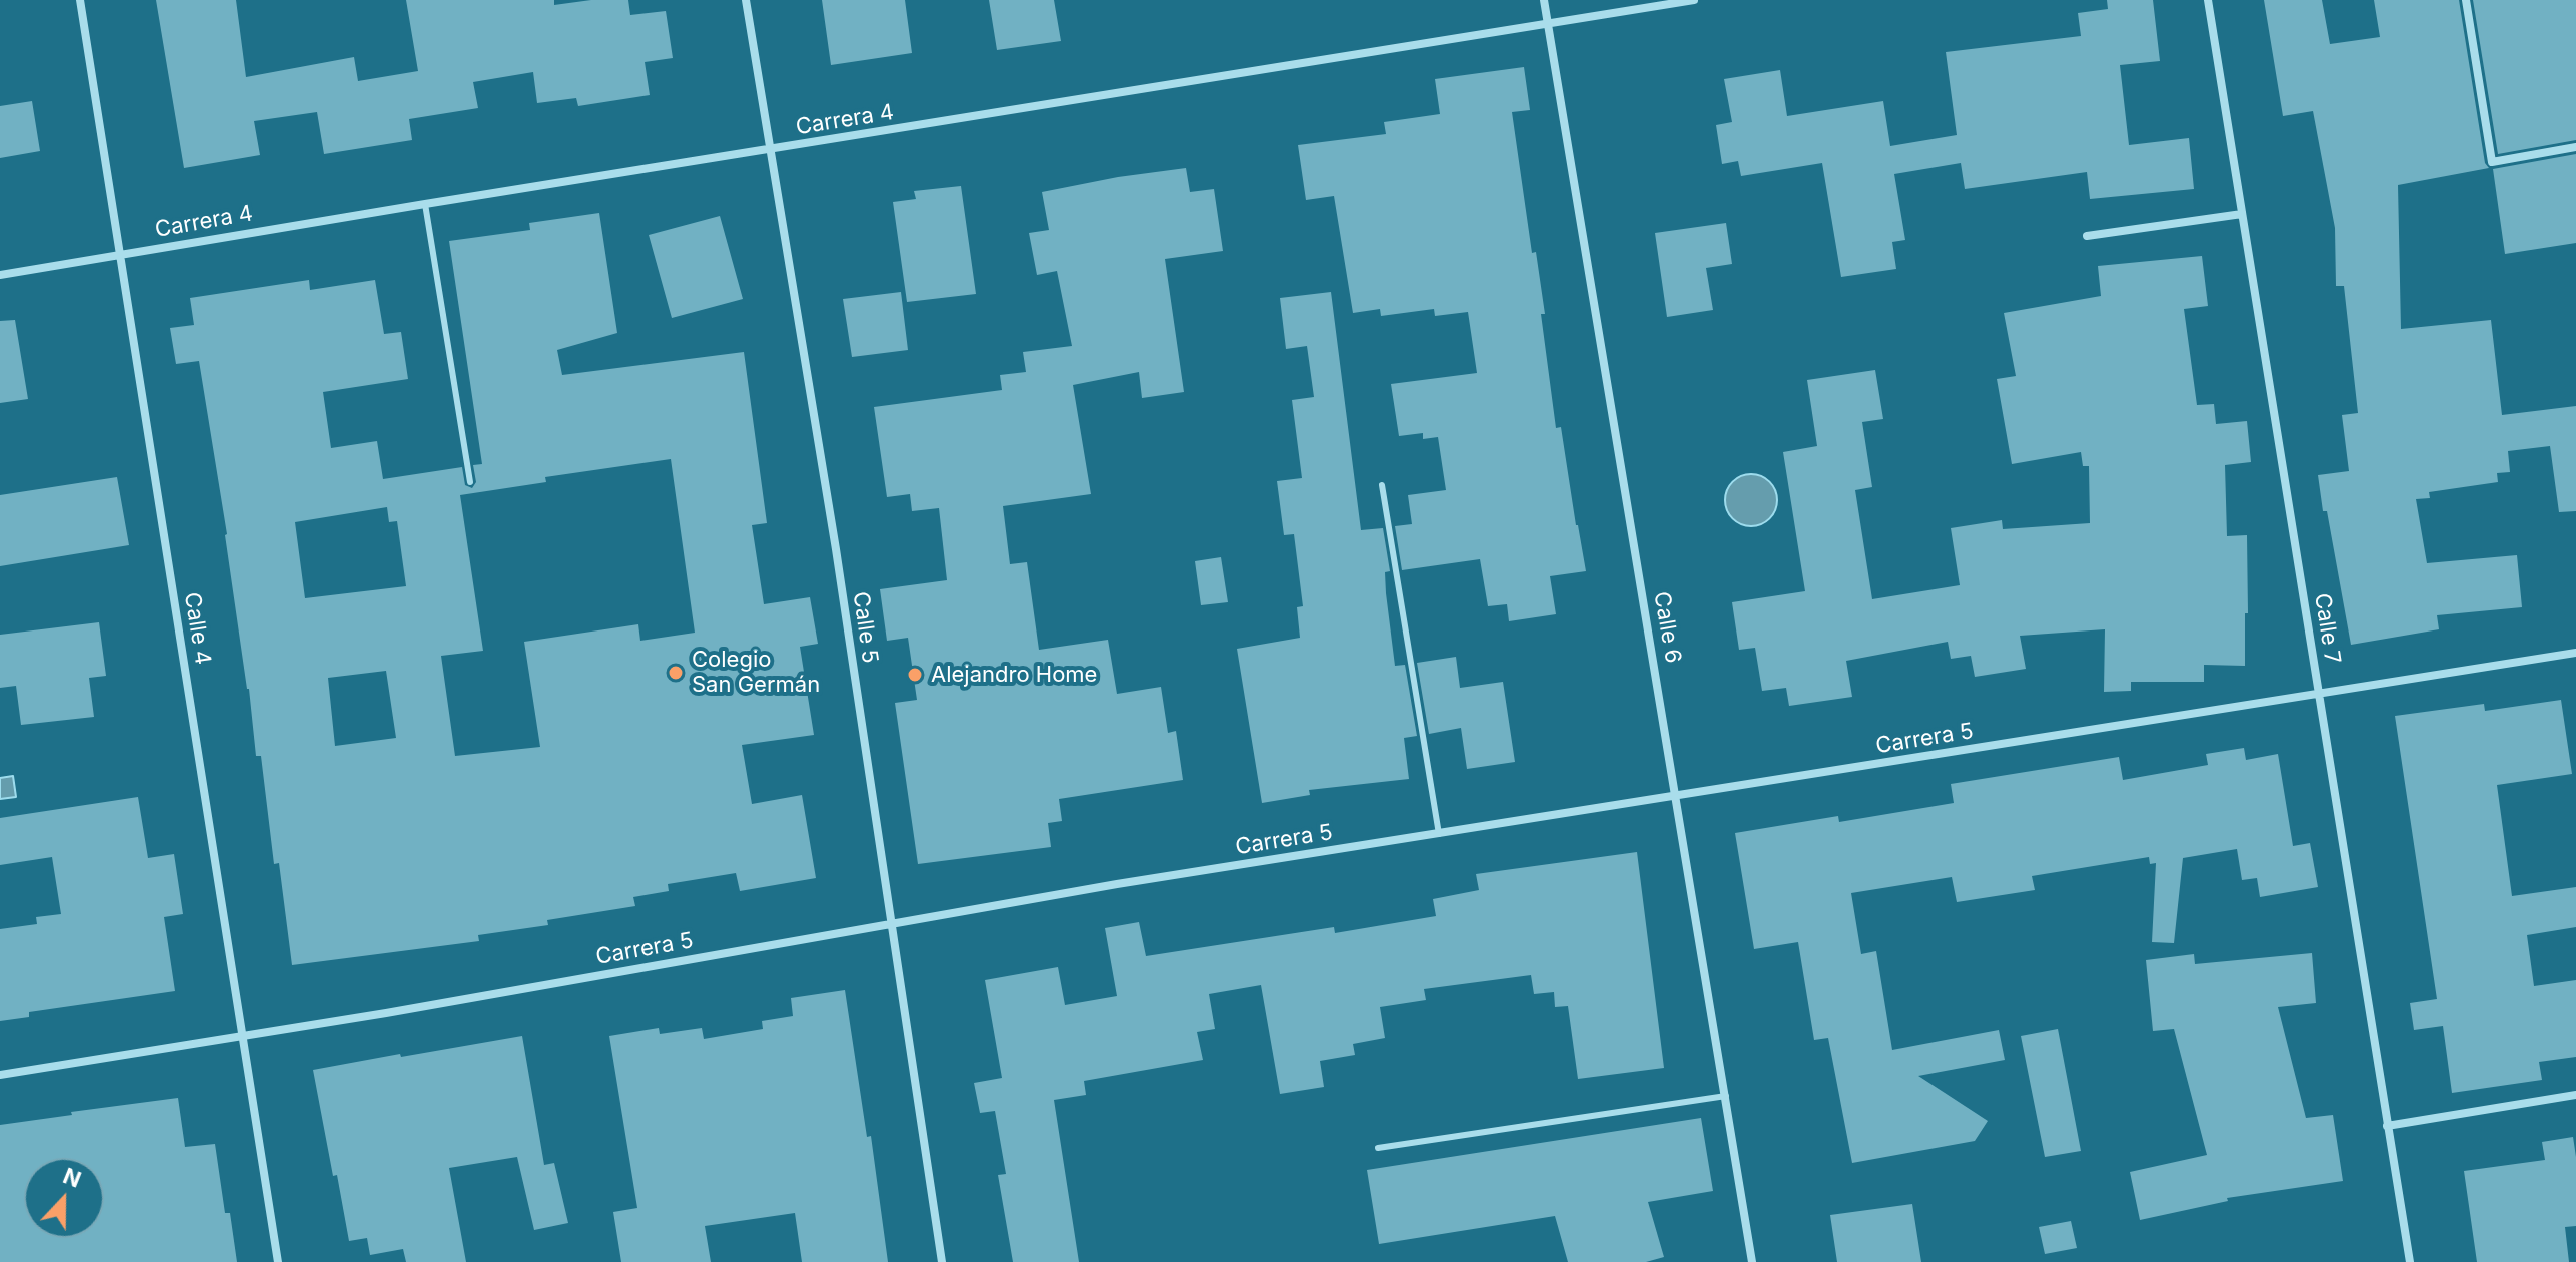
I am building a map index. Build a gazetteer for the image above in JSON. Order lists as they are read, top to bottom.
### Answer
{
  "streets": {
    "street": [
      "Carrera 4",
      "Calle 5",
      "Calle 6",
      "Calle 4",
      "Calle 7",
      "Carrera 5"
    ]
  },
  "crossings": [
    ["Carrera 4", "Calle 5"],
    ["Carrera 4", "Calle 6"],
    ["Carrera 4", "Calle 4"],
    ["Calle 5", "Carrera 5"],
    ["Calle 6", "Carrera 5"],
    ["Calle 4", "Carrera 5"],
    ["Calle 7", "Carrera 5"]
  ],
  "places": ["Colegio San Germán", "Alejandro Home"],
  "north": "top"
}
